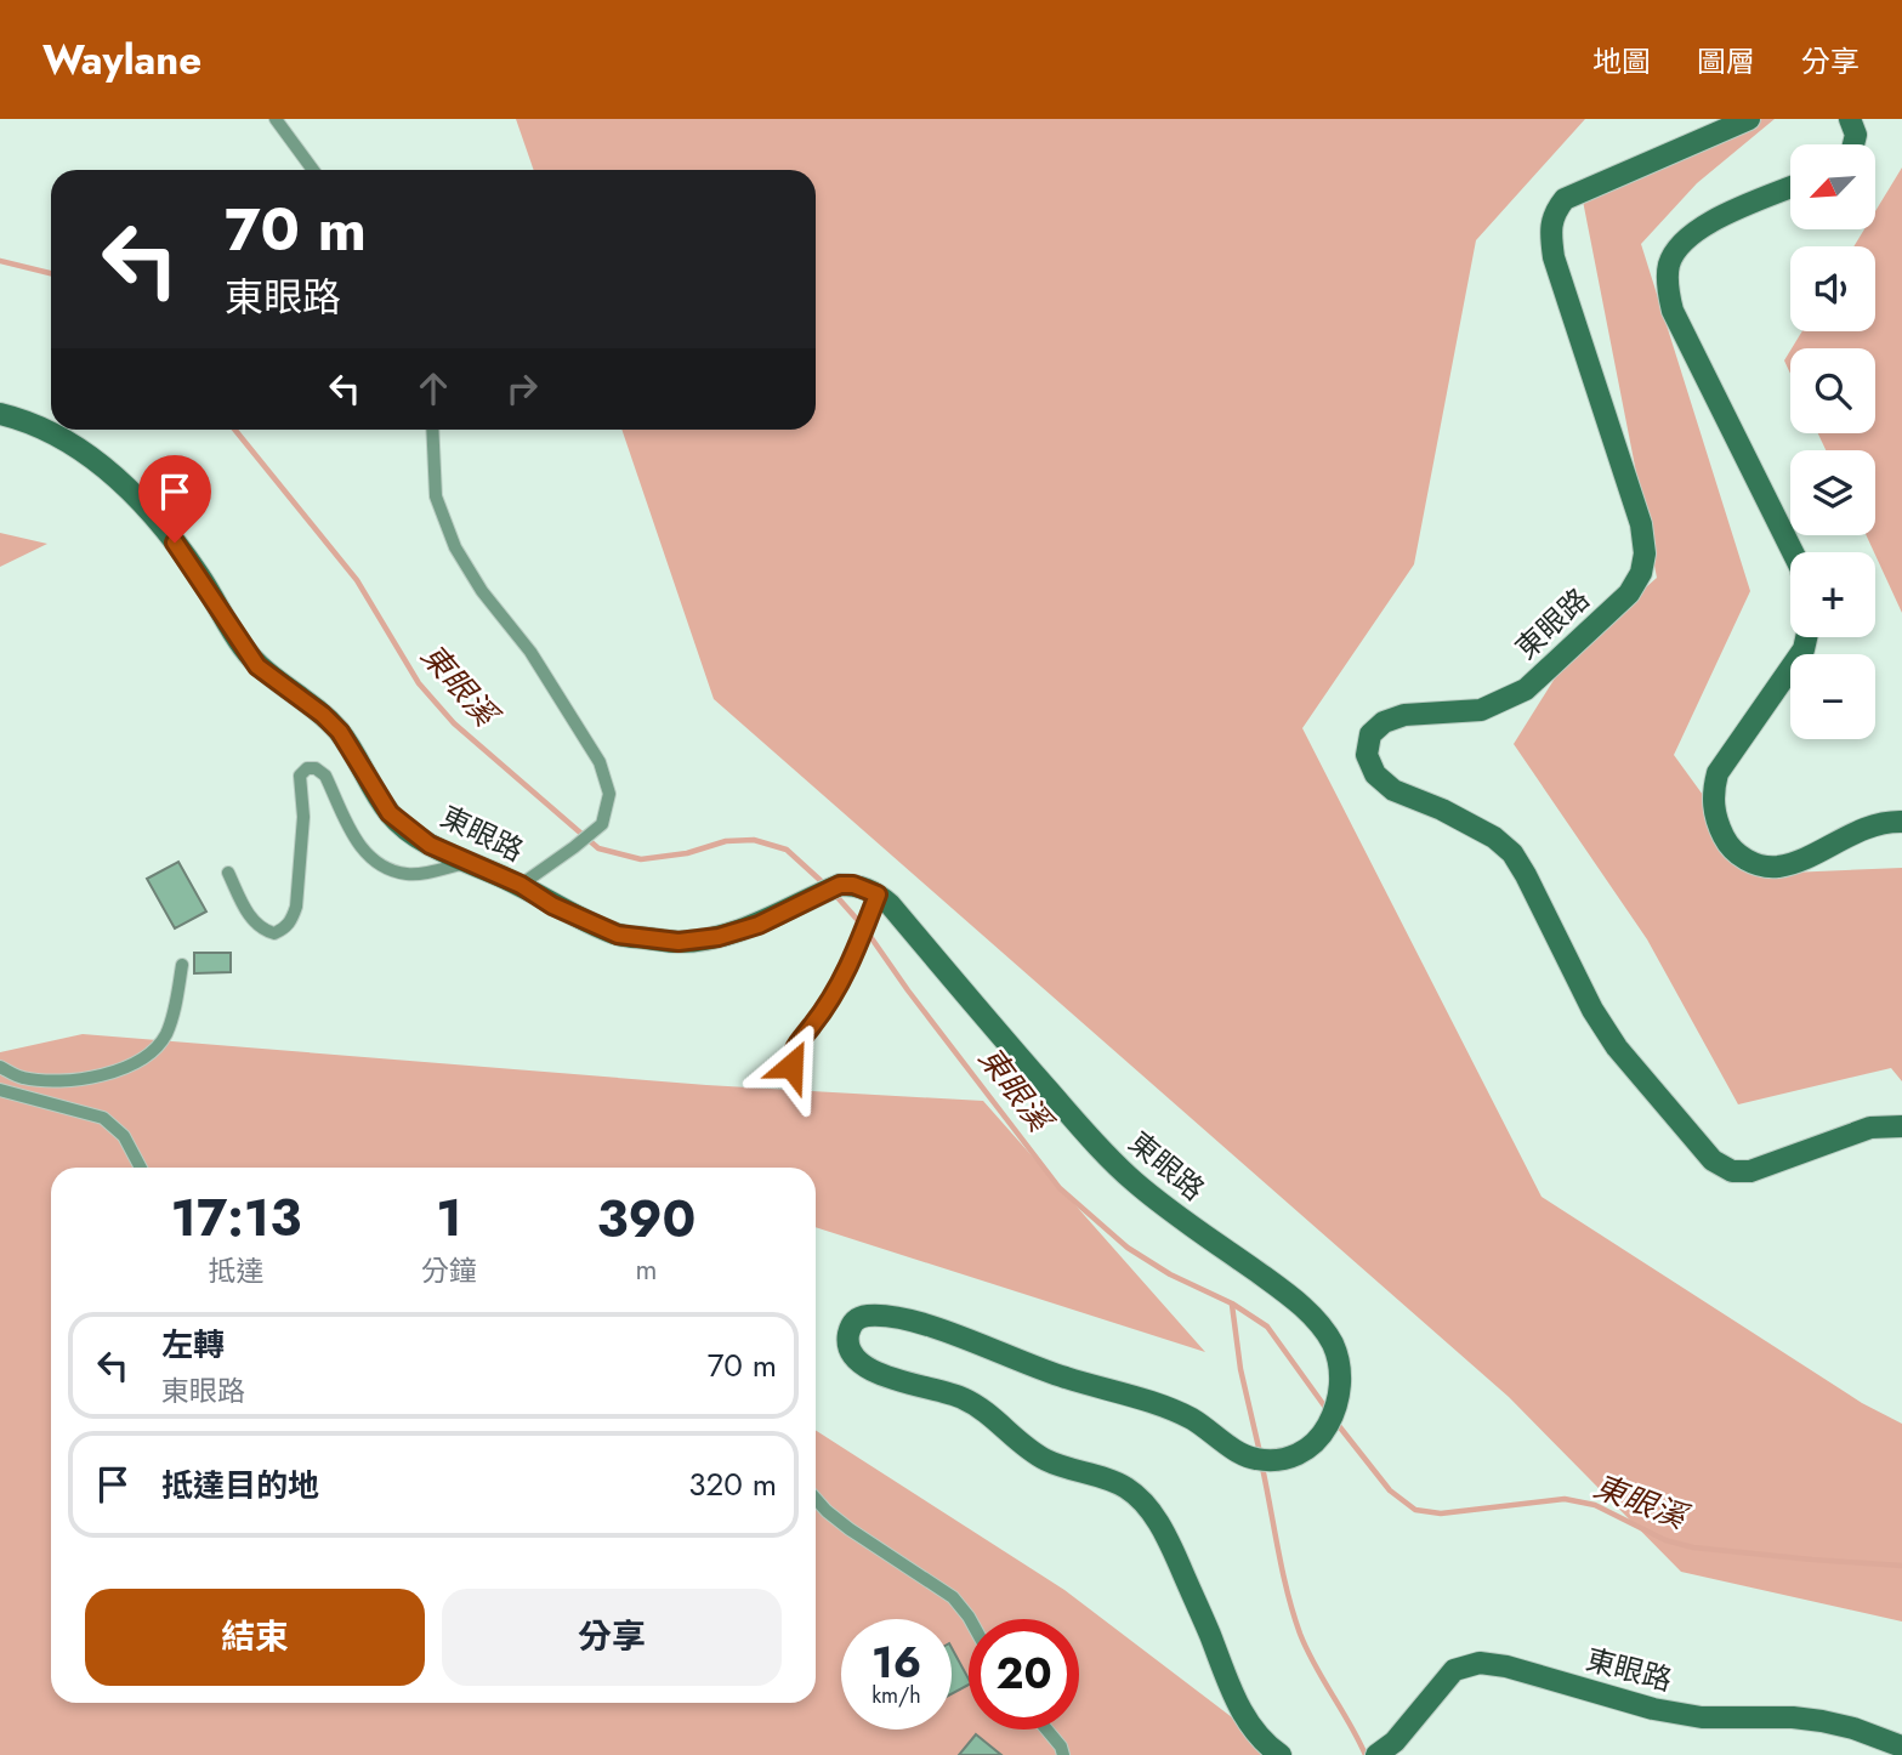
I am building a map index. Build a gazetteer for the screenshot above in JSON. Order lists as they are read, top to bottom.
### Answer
{
  "streets": {
    "street": ["東眼路"]
  },
  "water": ["東眼溪"],
  "north": "bottom left",
  "page": {
    "header": "Waylane",
    "nav": ["地圖", "圖層", "分享"],
    "map_buttons": ["+", "−"],
    "turn": ["70 m", "東眼路"],
    "eta": [
      "17:13",
      "抵達",
      "1",
      "分鐘",
      "390",
      "m"
    ],
    "list": [
      {
        "name": "左轉",
        "note": "東眼路",
        "value": "70 m"
      },
      {
        "name": "抵達目的地",
        "value": "320 m"
      }
    ],
    "buttons": ["結束", "分享"],
    "speed": "16 km/h",
    "limit": "20"
  }
}
